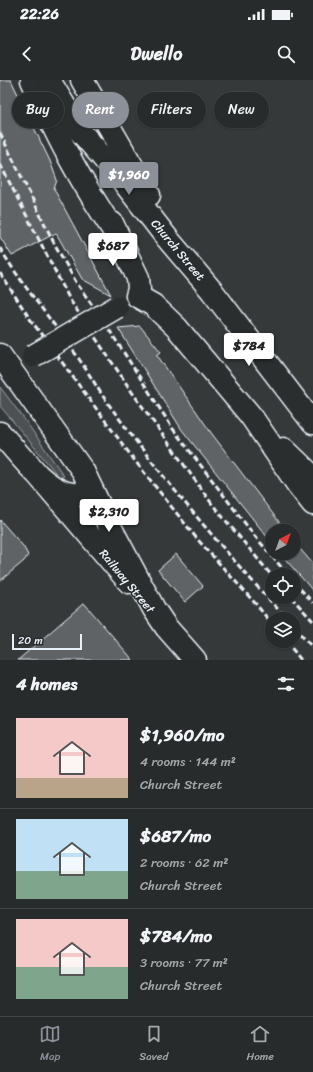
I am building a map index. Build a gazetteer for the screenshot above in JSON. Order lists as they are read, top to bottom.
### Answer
{
  "streets": {
    "street": ["Church Street", "Railway Street"]
  },
  "scale_bar": "20 m",
  "north": "top right",
  "page": {
    "status": "22:26",
    "header": "Dwello",
    "chip": [
      "Buy",
      "Rent",
      "Filters",
      "New"
    ],
    "price": [
      "$1,960",
      "$687",
      "$784",
      "$2,310"
    ],
    "scale": "20 m",
    "heading": "4 homes",
    "list": [
      {
        "name": "$1,960/mo",
        "note": "4 rooms · 144 m² · Church Street"
      },
      {
        "name": "$687/mo",
        "note": "2 rooms · 62 m² · Church Street"
      },
      {
        "name": "$784/mo",
        "note": "3 rooms · 77 m² · Church Street"
      }
    ],
    "tabs": ["Map", "Saved", "Home"]
  }
}
